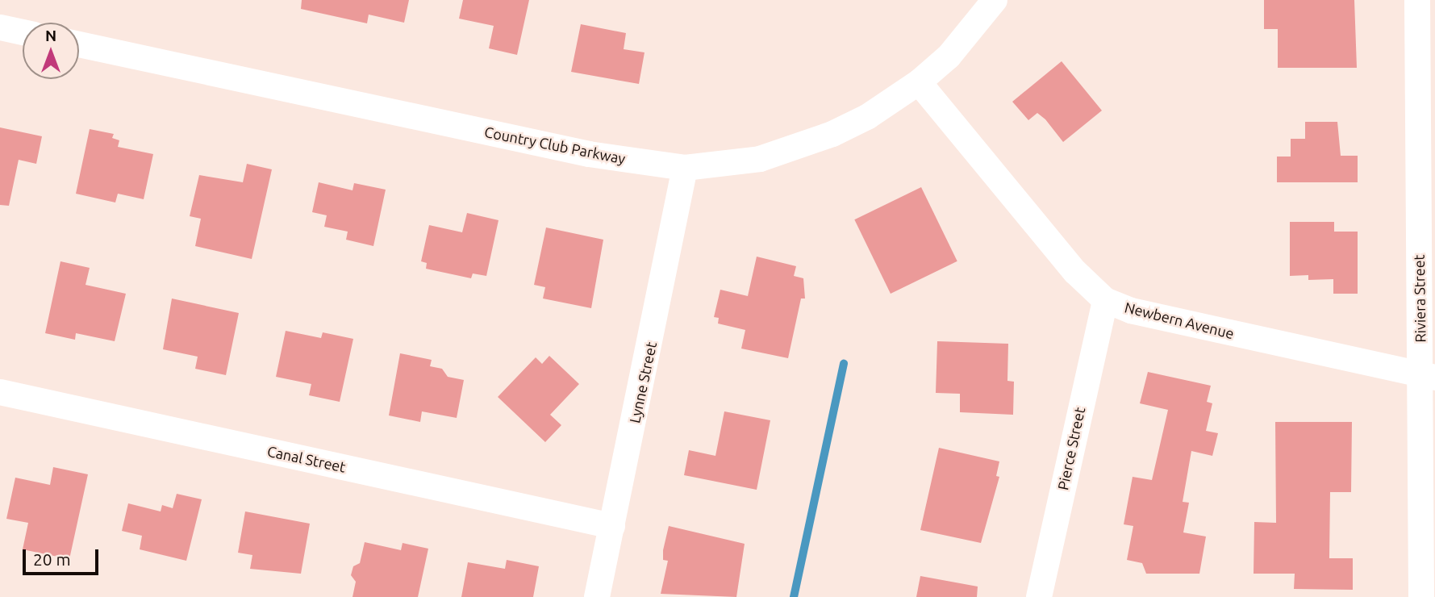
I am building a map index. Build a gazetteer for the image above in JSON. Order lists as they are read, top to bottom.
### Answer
{
  "streets": {
    "street": [
      "Country Club Parkway",
      "Riviera Street",
      "Newbern Avenue",
      "Lynne Street",
      "Pierce Street",
      "Canal Street"
    ]
  },
  "crossings": [
    ["Country Club Parkway", "Newbern Avenue"],
    ["Country Club Parkway", "Lynne Street"],
    ["Riviera Street", "Newbern Avenue"],
    ["Newbern Avenue", "Pierce Street"],
    ["Lynne Street", "Canal Street"]
  ],
  "scale_bar": "20 m",
  "north": "top"
}
